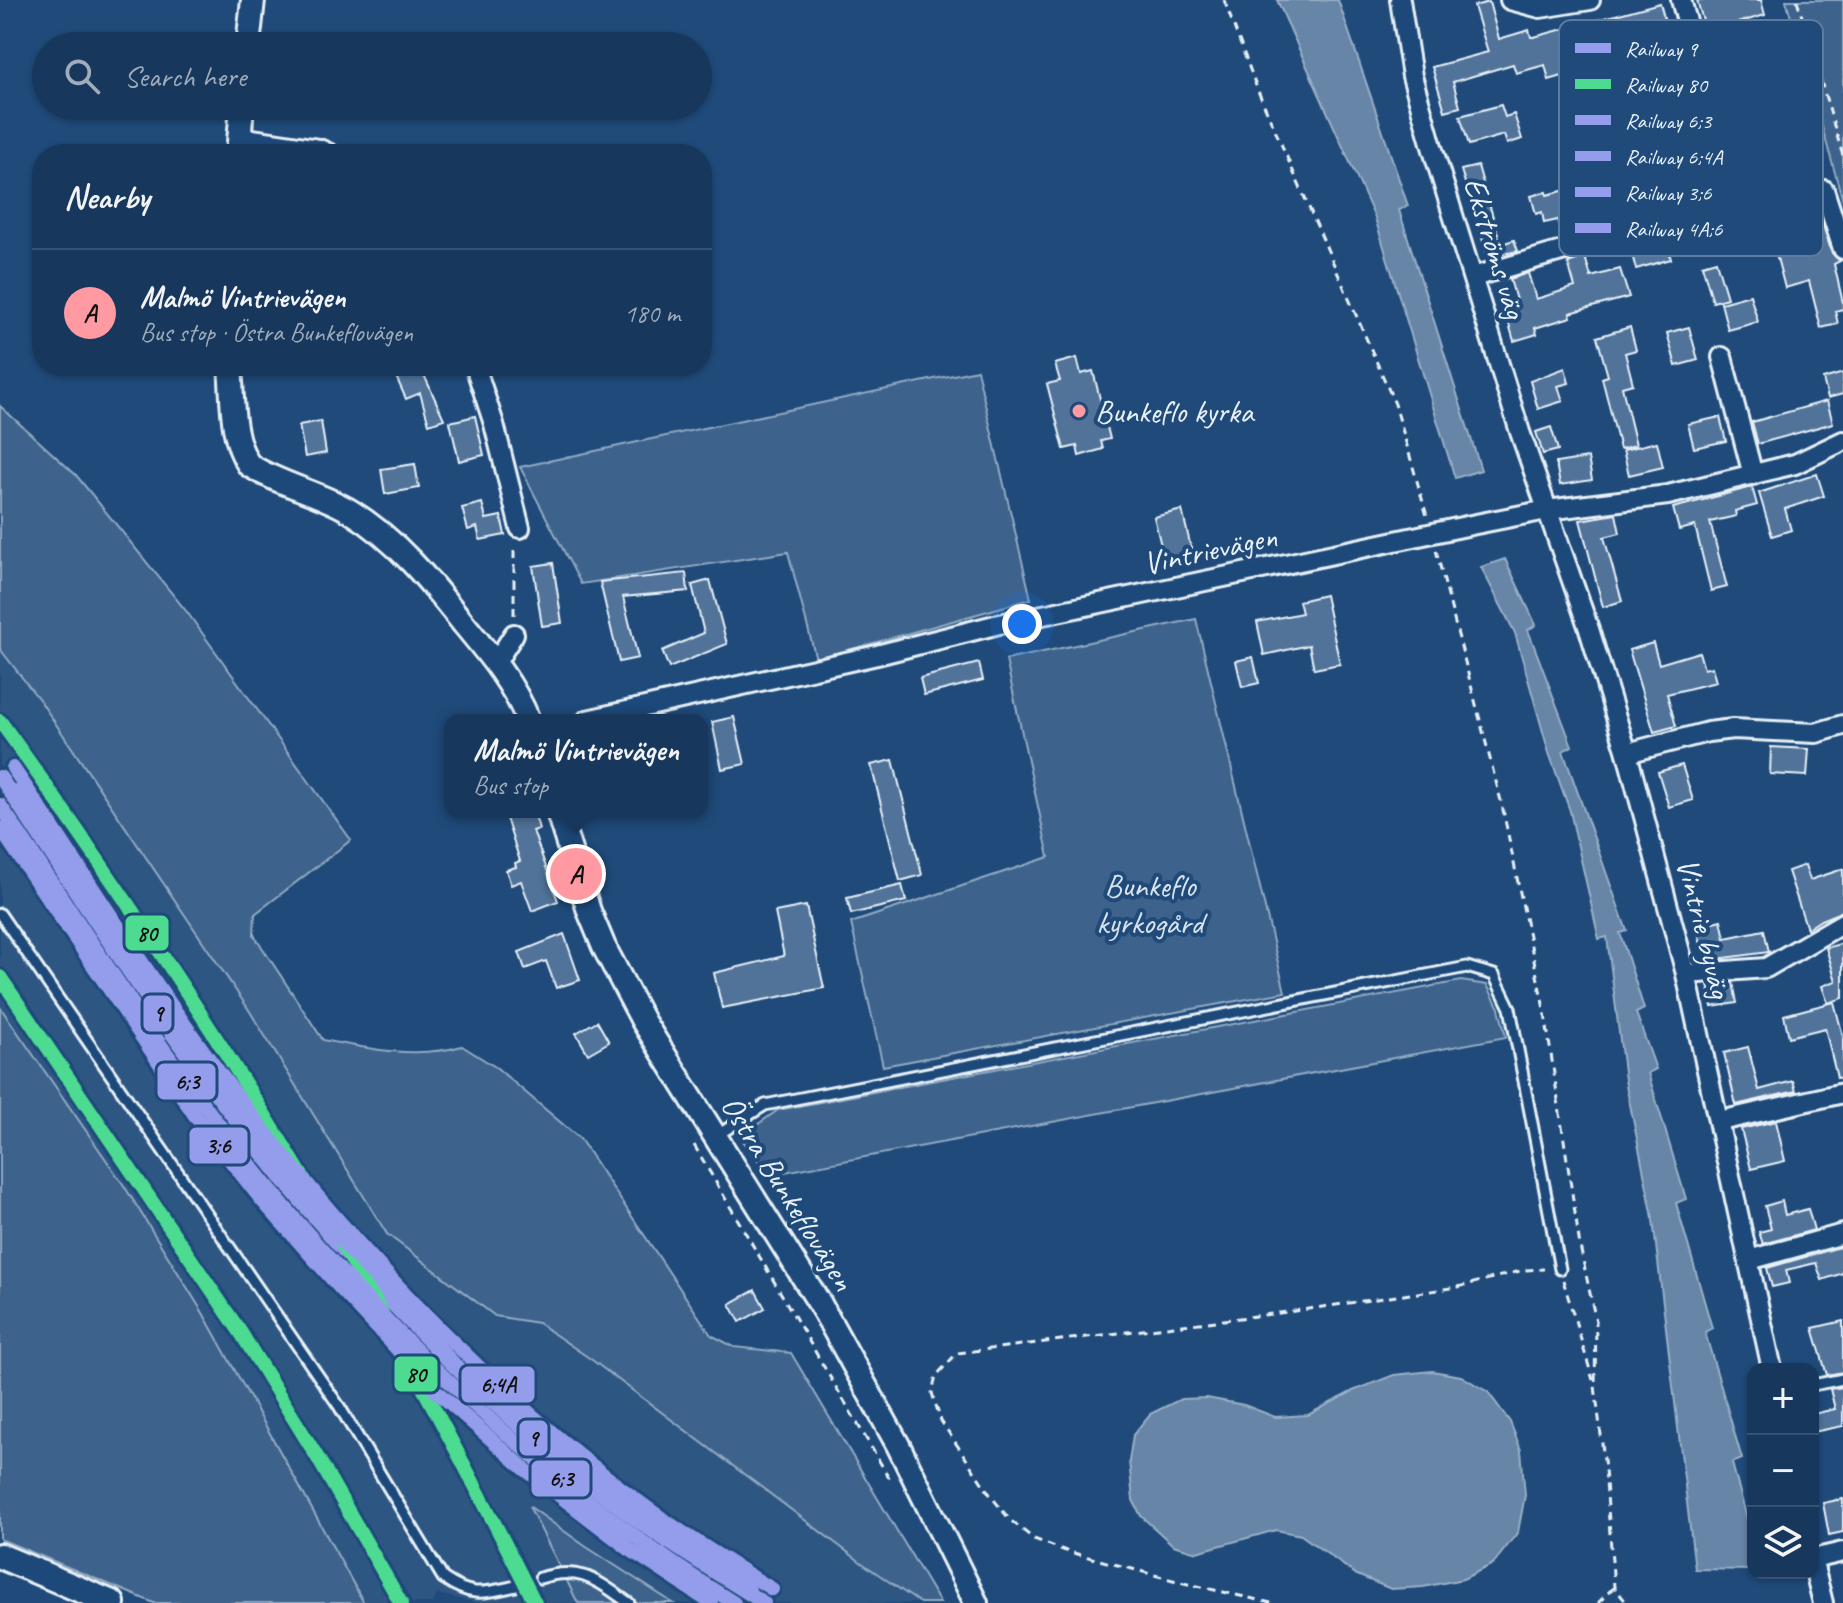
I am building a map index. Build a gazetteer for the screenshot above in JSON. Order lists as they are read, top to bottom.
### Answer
{
  "streets": {
    "street": [
      "Ekströms väg",
      "Vintrievägen",
      "Vintrie byväg",
      "Östra Bunkeflovägen"
    ]
  },
  "crossings": [
    ["Ekströms väg", "Vintrievägen"],
    ["Ekströms väg", "Vintrie byväg"],
    ["Vintrievägen", "Vintrie byväg"]
  ],
  "parks": ["Bunkeflo kyrkogård"],
  "places": ["Bunkeflo kyrka"],
  "lines": [
    "rail line 80",
    "rail line 6;4A",
    "rail line 9",
    "rail line 4A;6",
    "rail line 6;3",
    "rail line 3;6"
  ],
  "legend": [
    "Railway 9",
    "Railway 80",
    "Railway 6;3",
    "Railway 6;4A",
    "Railway 3;6",
    "Railway 4A;6"
  ],
  "page": {
    "search": "Search here",
    "heading": "Nearby",
    "list": [
      {
        "mark": "A",
        "name": "Malmö Vintrievägen",
        "note": "Bus stop · Östra Bunkeflovägen",
        "value": "180 m"
      }
    ],
    "popup": ["Malmö Vintrievägen", "Bus stop"],
    "pins": "A",
    "map_buttons": ["+", "−"]
  }
}
